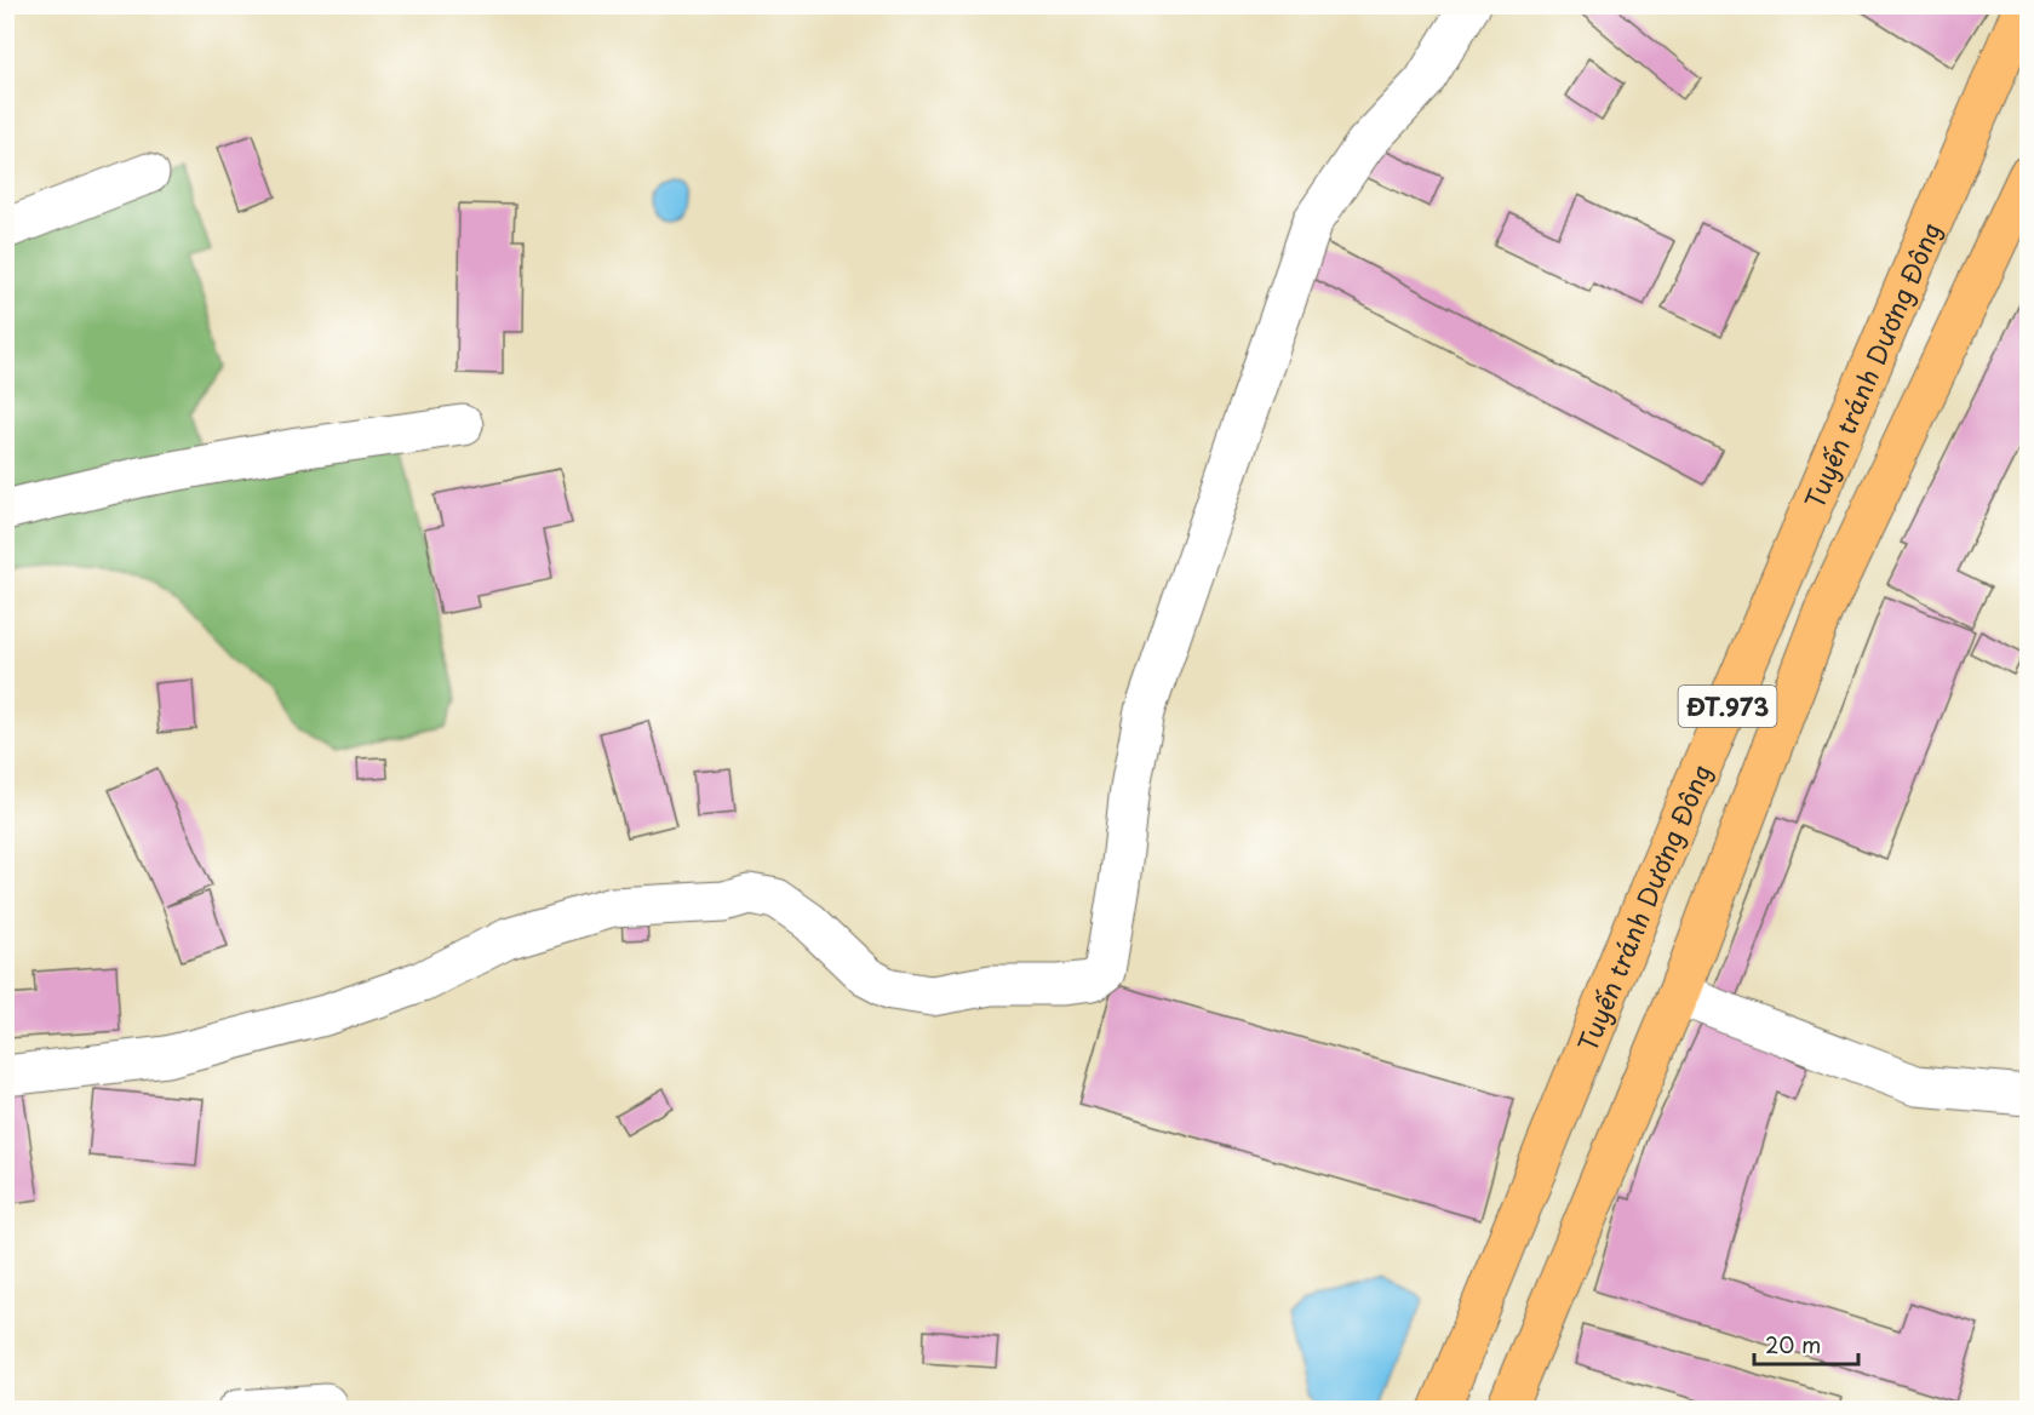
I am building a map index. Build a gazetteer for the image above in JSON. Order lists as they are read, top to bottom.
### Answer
{
  "streets": {
    "main road": ["Tuyến tránh Dương Đông", "ĐT.973"]
  },
  "scale_bar": "20 m"
}
